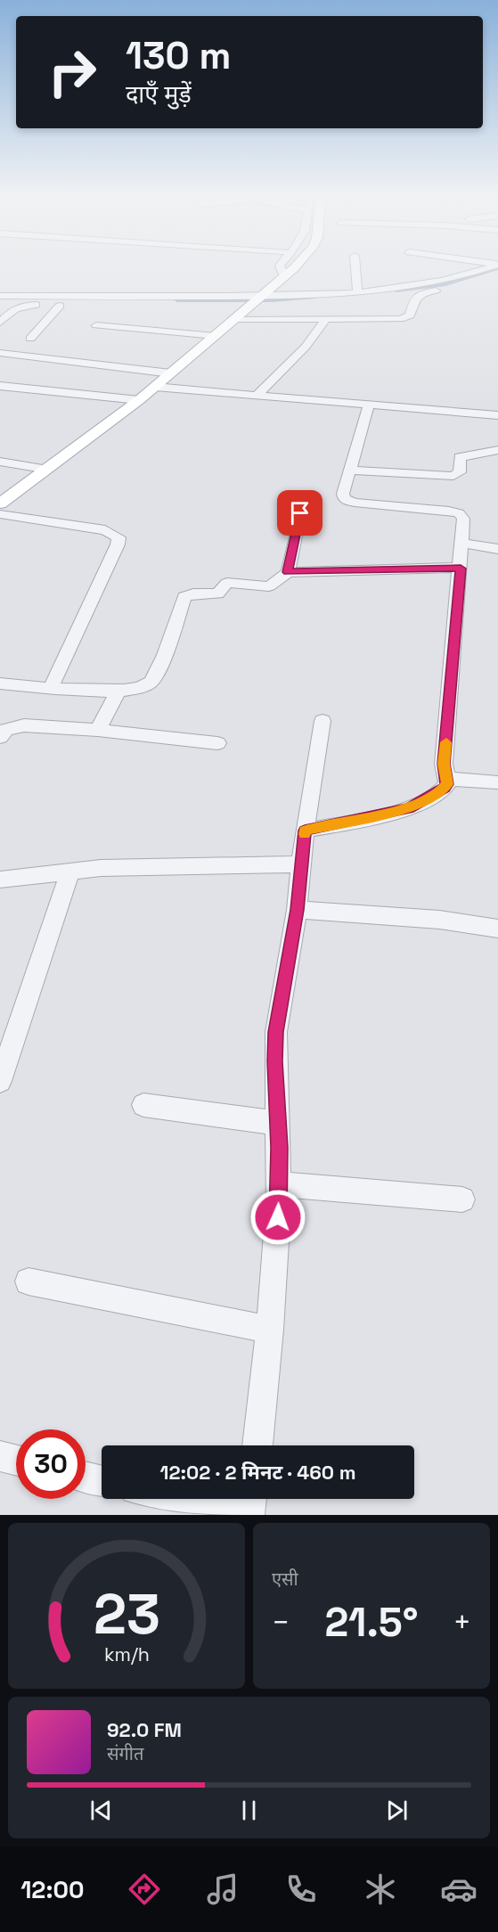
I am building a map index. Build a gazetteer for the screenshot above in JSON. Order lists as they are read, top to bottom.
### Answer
{
  "page": {
    "turn": ["130 m", "दाएँ मुड़ें"],
    "limit": "30",
    "trip": "12:02 · 2 मिनट · 460 m",
    "tile": "एसी",
    "heat": ["−", "21.5°", "+"],
    "song": ["92.0 FM", "संगीत"],
    "tabs": "12:00",
    "gauge": ["23", "km/h"]
  }
}
